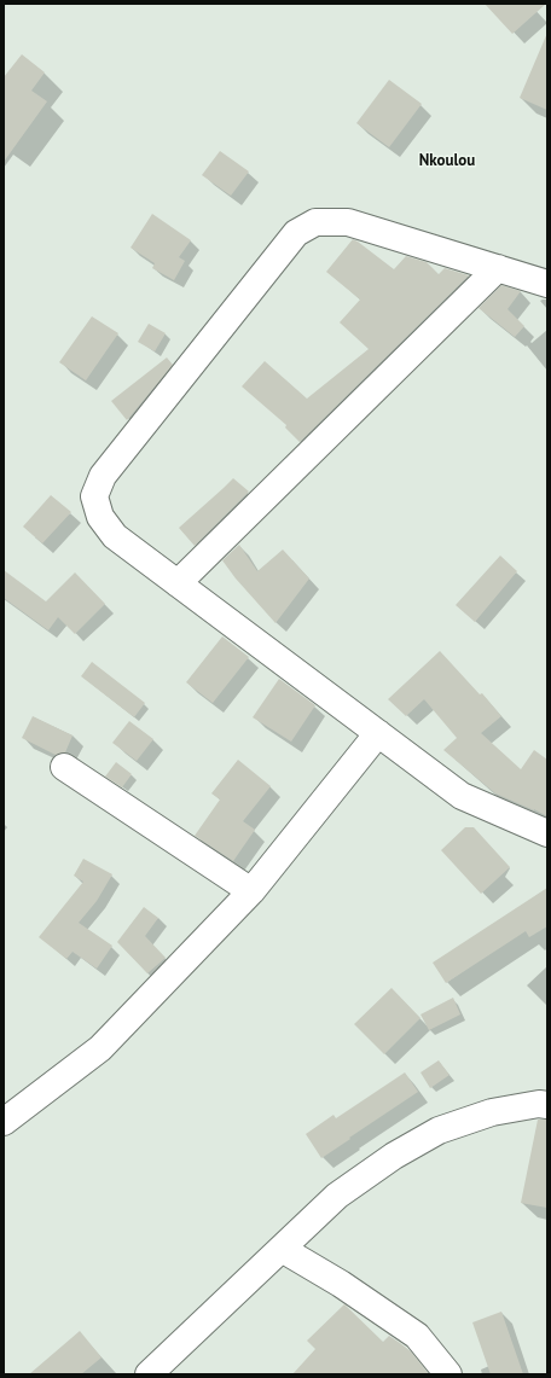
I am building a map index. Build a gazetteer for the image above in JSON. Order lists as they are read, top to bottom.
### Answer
{
  "districts": ["Nkoulou"]
}
